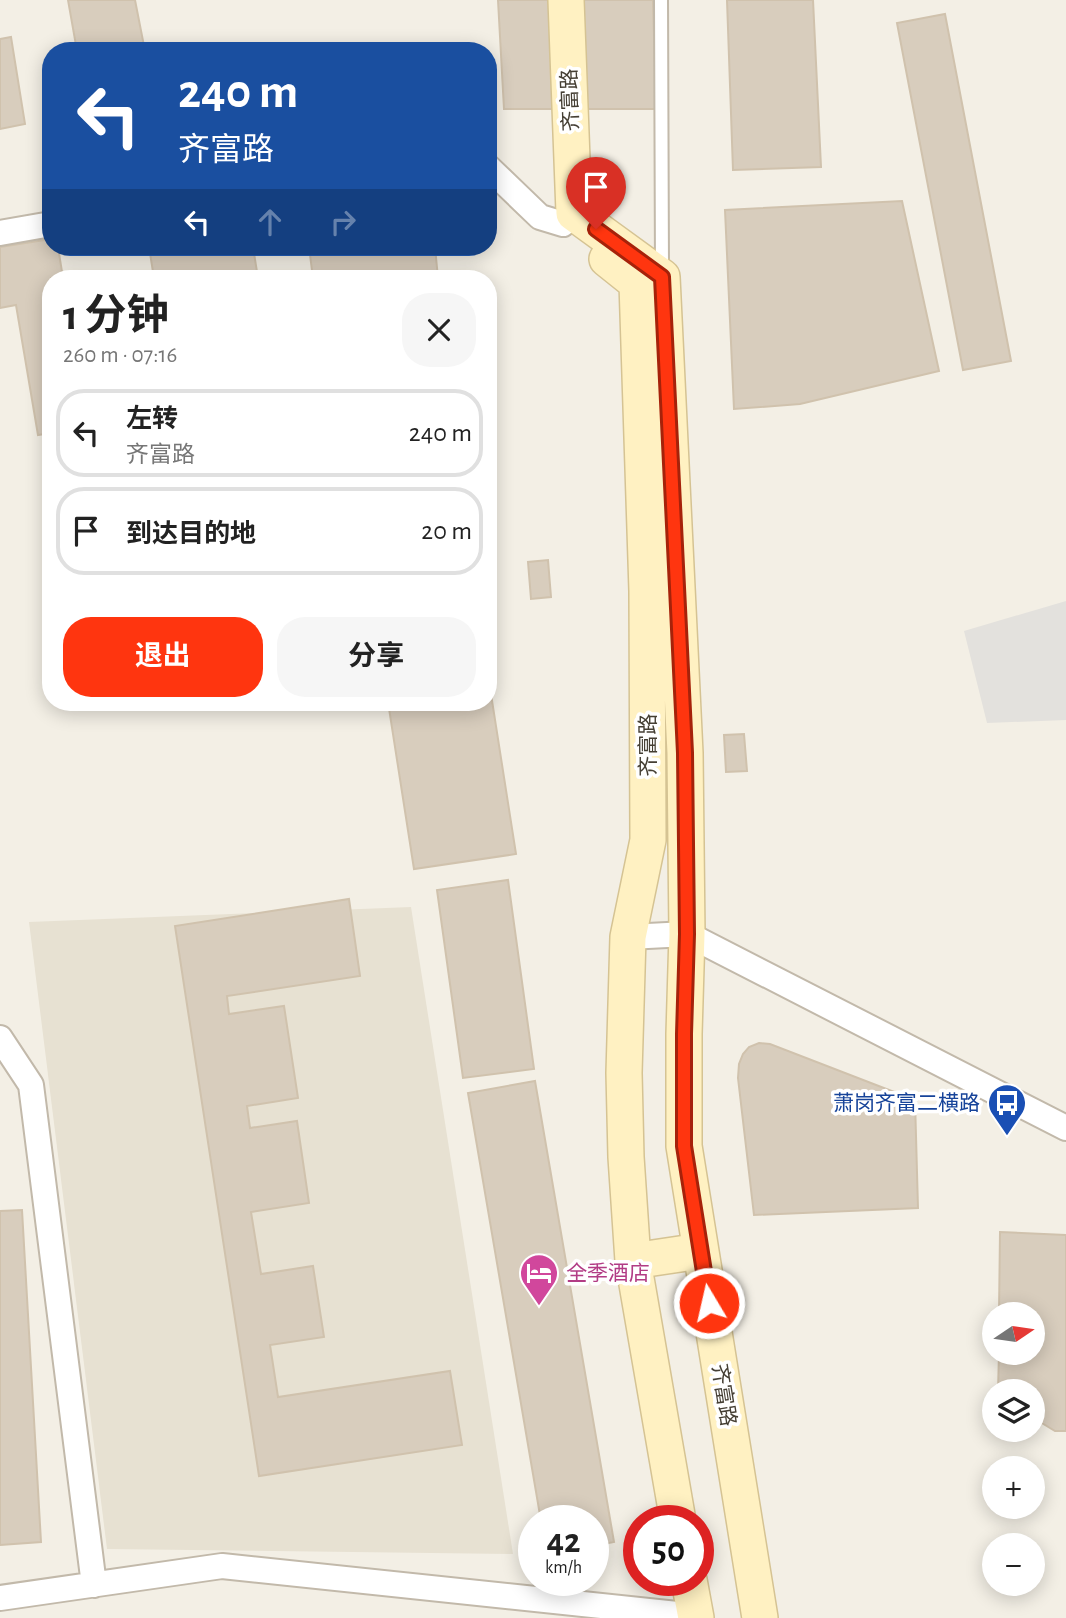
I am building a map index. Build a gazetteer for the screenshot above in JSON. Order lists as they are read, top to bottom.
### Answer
{
  "streets": {
    "main road": ["齐富路"]
  },
  "places": {
    "bus stop": ["萧岗齐富二横路"],
    "hotel": ["全季酒店"]
  },
  "north": "right",
  "page": {
    "turn": ["240 m", "齐富路"],
    "heading": ["1 分钟", "260 m · 07:16"],
    "list": [
      {
        "name": "左转",
        "note": "齐富路",
        "value": "240 m"
      },
      {
        "name": "到达目的地",
        "value": "20 m"
      }
    ],
    "buttons": ["退出", "分享"],
    "map_buttons": ["+", "−"],
    "speed": "42 km/h",
    "limit": "50"
  }
}
